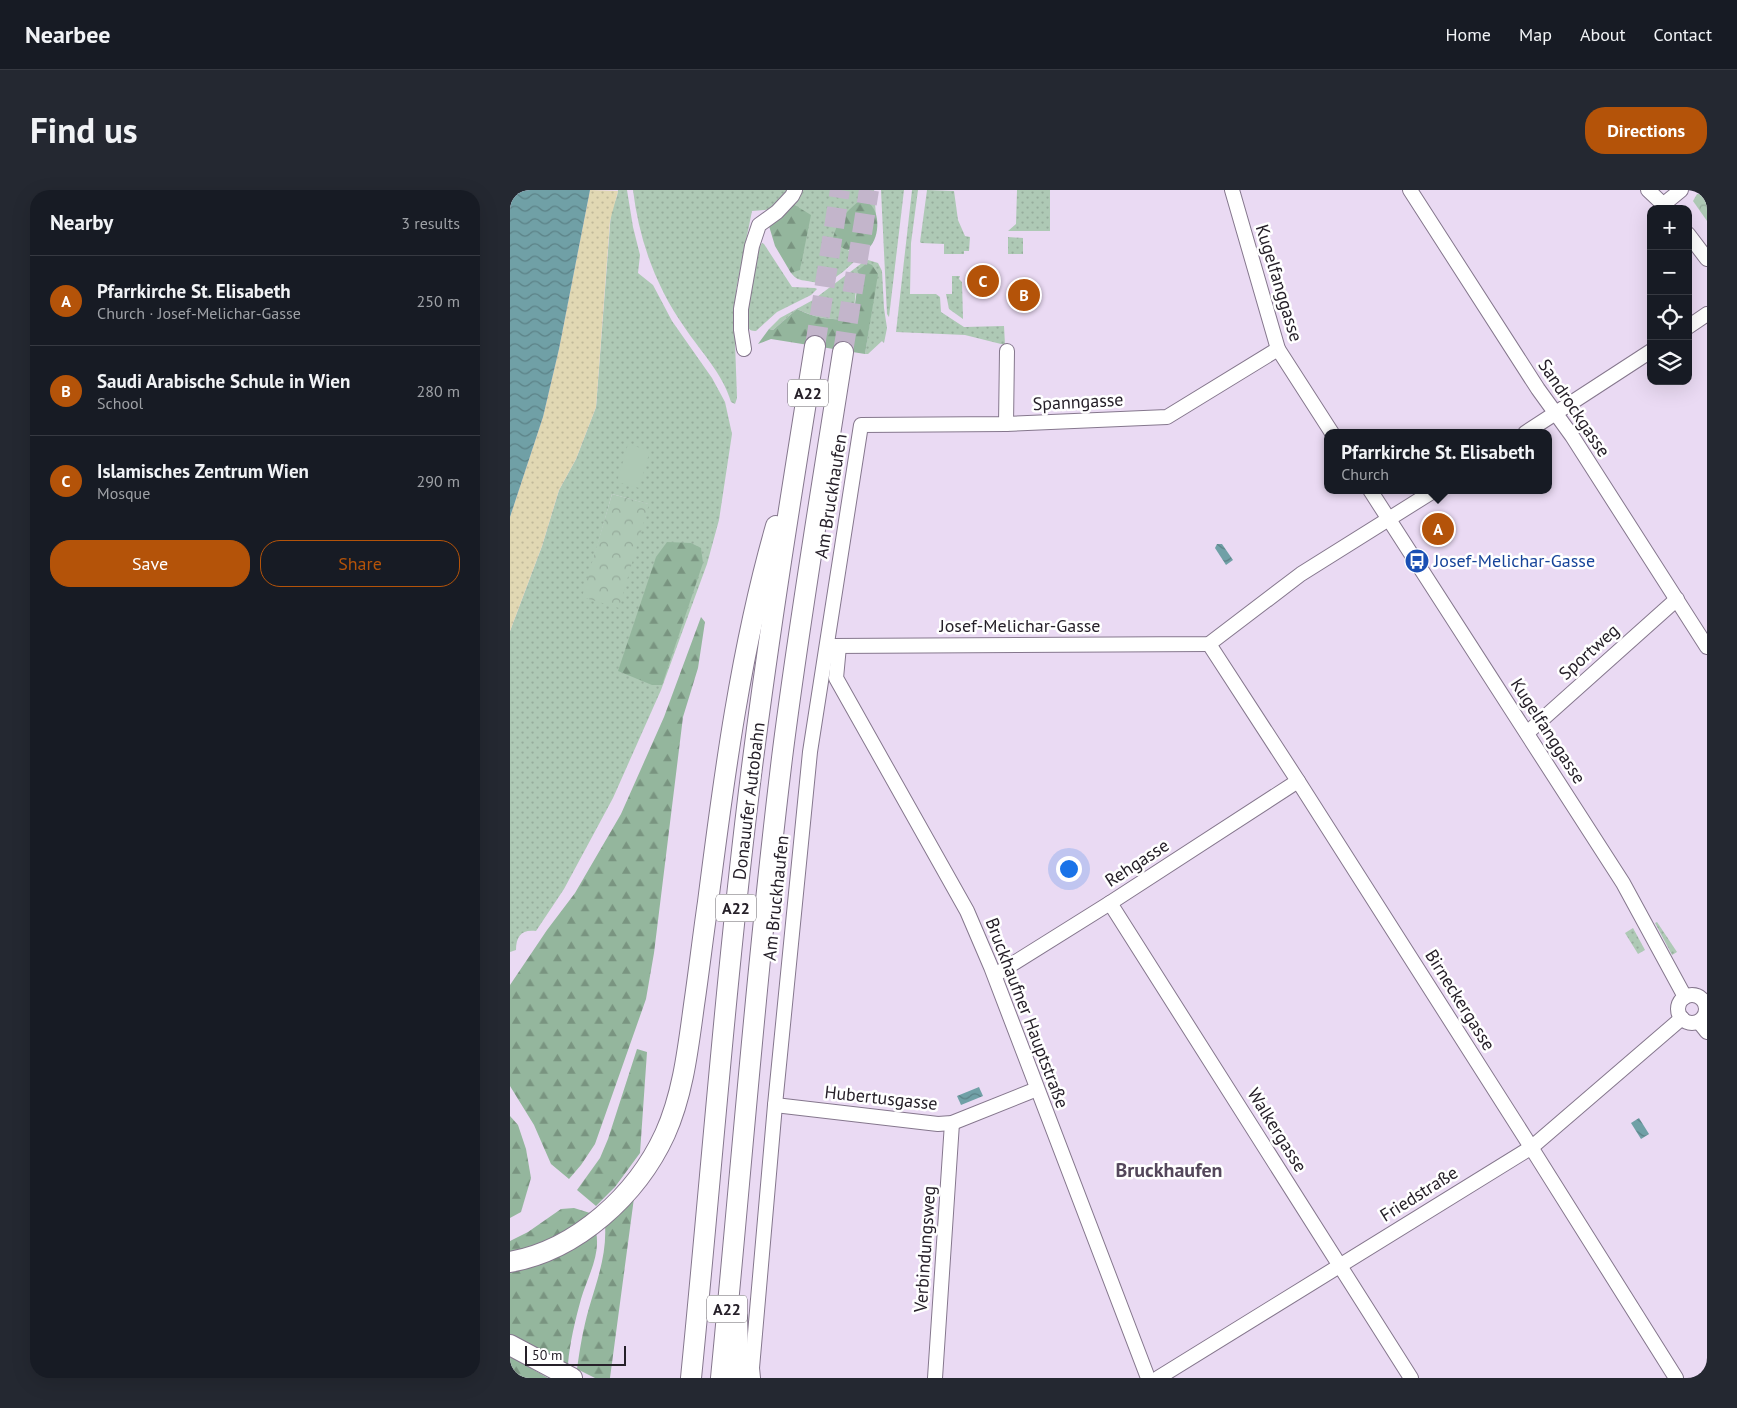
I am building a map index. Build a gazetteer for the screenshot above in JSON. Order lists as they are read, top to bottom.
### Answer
{
  "streets": {
    "highway": ["A22", "Donauufer Autobahn"],
    "street": [
      "Kugelfanggasse",
      "Spanngasse",
      "Sandrockgasse",
      "Am Bruckhaufen",
      "Josef-Melichar-Gasse",
      "Sportweg",
      "Rehgasse",
      "Birneckergasse",
      "Bruckhaufner Hauptstraße",
      "Hubertusgasse",
      "Walkergasse",
      "Friedstraße",
      "Verbindungsweg"
    ]
  },
  "crossings": [
    ["Kugelfanggasse", "Spanngasse"],
    ["Kugelfanggasse", "Sportweg"],
    ["Kugelfanggasse", "Friedstraße"],
    ["Spanngasse", "Am Bruckhaufen"],
    ["Sandrockgasse", "Sportweg"],
    ["Am Bruckhaufen", "Josef-Melichar-Gasse"],
    ["Am Bruckhaufen", "Hubertusgasse"],
    ["Josef-Melichar-Gasse", "Birneckergasse"],
    ["Rehgasse", "Birneckergasse"],
    ["Rehgasse", "Bruckhaufner Hauptstraße"],
    ["Rehgasse", "Walkergasse"],
    ["Birneckergasse", "Friedstraße"],
    ["Bruckhaufner Hauptstraße", "Hubertusgasse"],
    ["Hubertusgasse", "Verbindungsweg"],
    ["Walkergasse", "Friedstraße"]
  ],
  "districts": ["Bruckhaufen"],
  "places": {
    "bus stop": ["Josef-Melichar-Gasse"]
  },
  "scale_bar": "50 m",
  "page": {
    "header": "Nearbee",
    "nav": [
      "Home",
      "Map",
      "About",
      "Contact"
    ],
    "title": "Find us",
    "buttons": [
      "Directions",
      ["Save", "Share"]
    ],
    "heading": ["Nearby", "3 results"],
    "map_buttons": ["+", "−"],
    "list": [
      {
        "mark": "A",
        "name": "Pfarrkirche St. Elisabeth",
        "note": "Church · Josef-Melichar-Gasse",
        "value": "250 m"
      },
      {
        "mark": "B",
        "name": "Saudi Arabische Schule in Wien",
        "note": "School",
        "value": "280 m"
      },
      {
        "mark": "C",
        "name": "Islamisches Zentrum Wien",
        "note": "Mosque",
        "value": "290 m"
      }
    ],
    "pins": ["C", "B", "A"],
    "popup": ["Pfarrkirche St. Elisabeth", "Church"],
    "scale": "50 m"
  }
}
